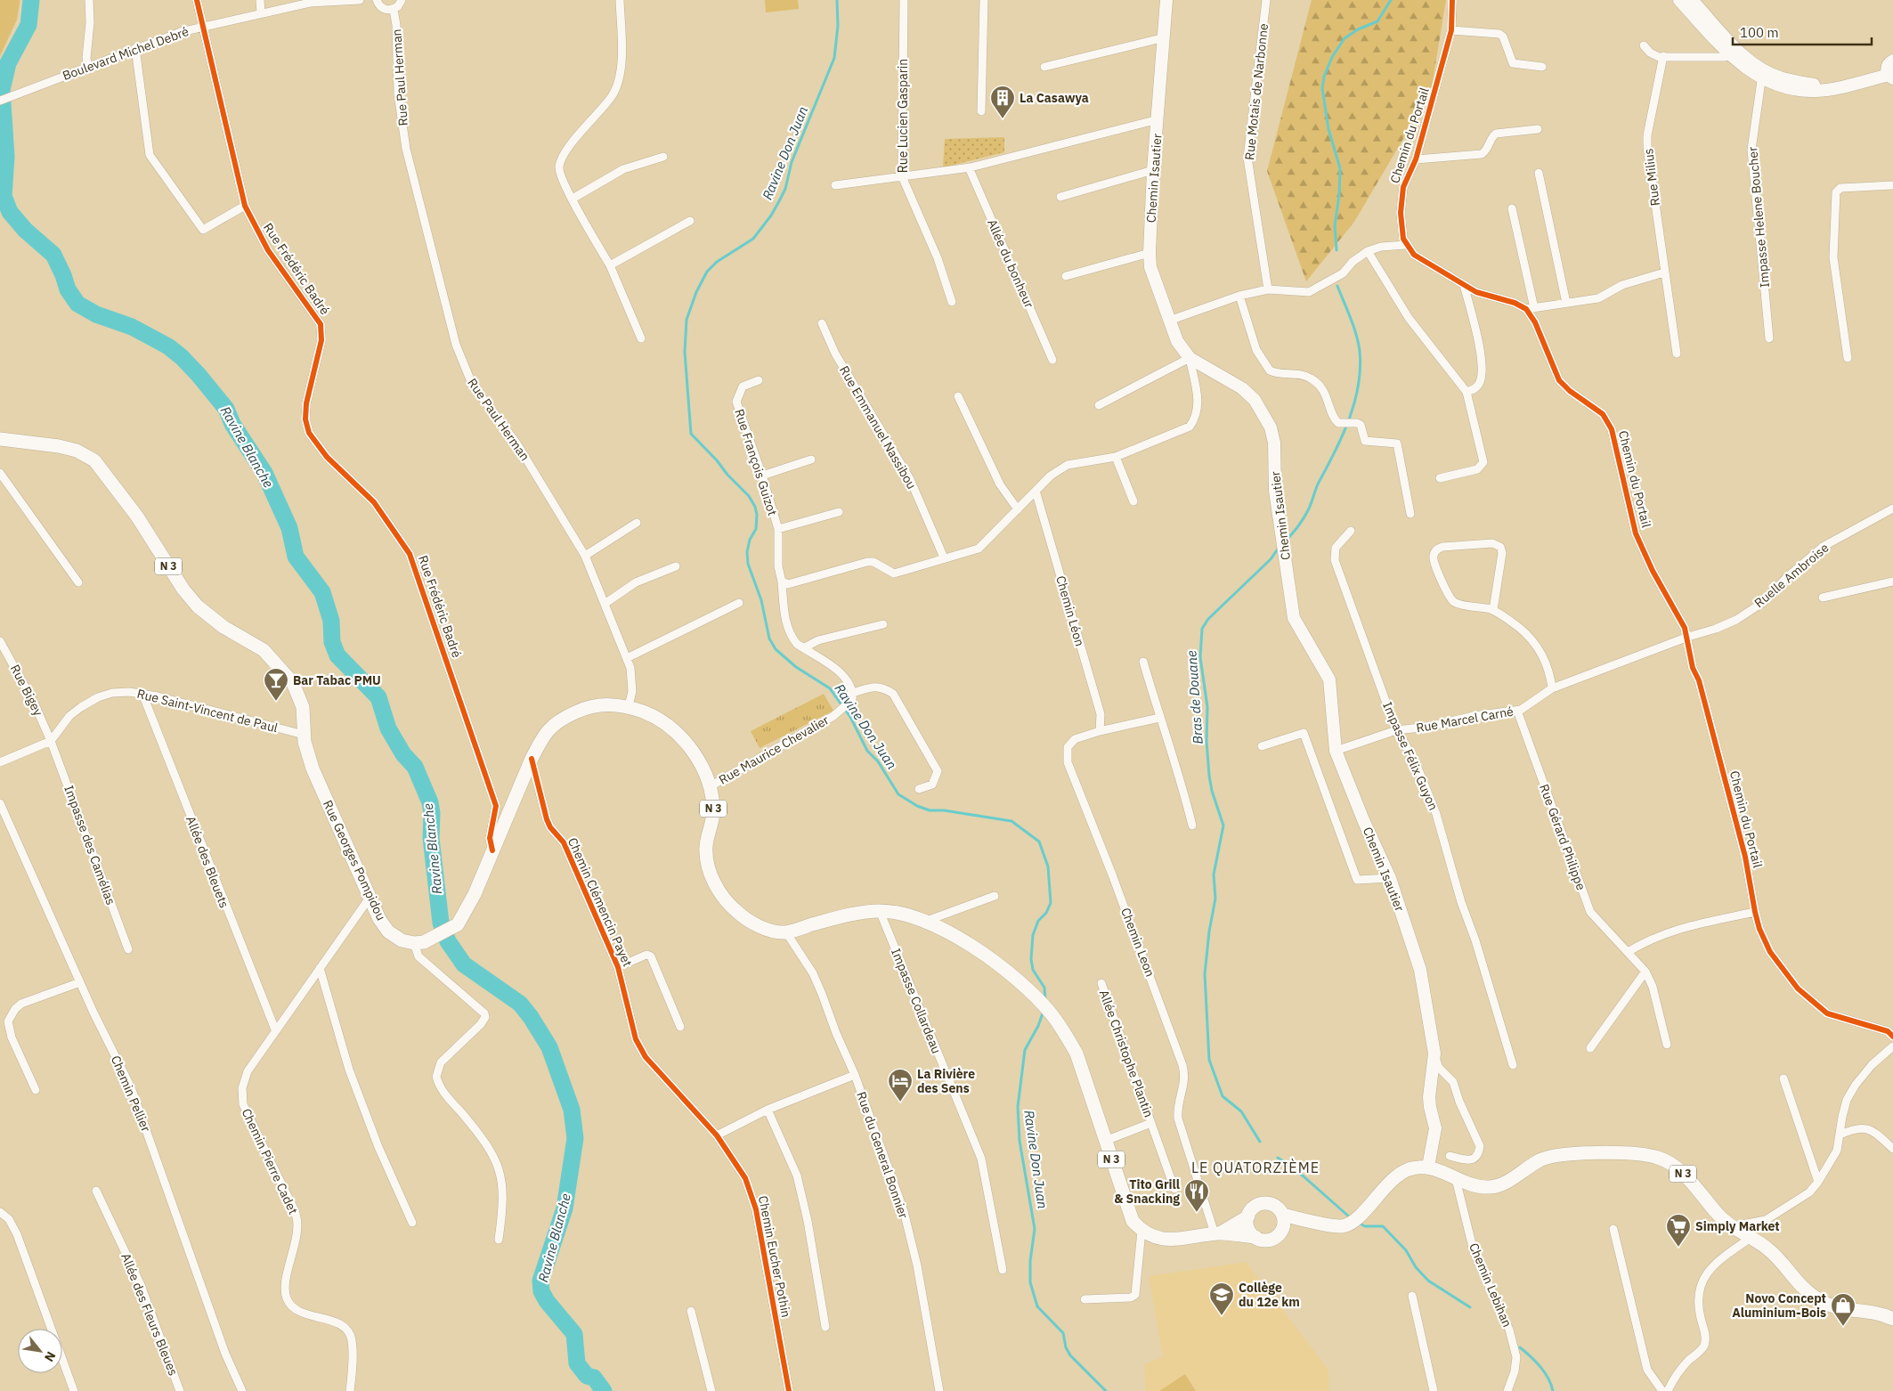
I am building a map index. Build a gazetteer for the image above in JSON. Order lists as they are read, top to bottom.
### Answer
{
  "streets": {
    "main road": ["Chemin Isautier", "N 3", "Rue Georges Pompidou"],
    "street": [
      "Boulevard Michel Debré",
      "Rue Paul Herman",
      "Rue Motais de Narbonne",
      "Rue Lucien Gasparin",
      "Chemin du Portail",
      "Rue Milius",
      "Impasse Helene Boucher",
      "Allée du bonheur",
      "Rue Frédéric Badré",
      "Rue Emmanuel Nassibou",
      "Rue François Guizot",
      "Ruelle Ambroise",
      "Chemin Léon",
      "Rue Bigey",
      "Rue Saint-Vincent de Paul",
      "Rue Marcel Carné",
      "Rue Maurice Chevalier",
      "Impasse Félix Guyon",
      "Rue Gérard Philippe",
      "Impasse des Camélias",
      "Allée des Bleuets",
      "Chemin Clémencin Payet",
      "Chemin Leon",
      "Impasse Collardeau",
      "Allée Christophe Plantin",
      "Chemin Pellier",
      "Rue du General Bonnier",
      "Chemin Pierre Cadet",
      "Chemin Eucher Pothin",
      "Chemin Lebihan",
      "Allée des Fleurs Bleues"
    ]
  },
  "crossings": [
    ["Boulevard Michel Debré", "Rue Frédéric Badré"],
    ["Rue Paul Herman", "N 3"],
    ["Chemin du Portail", "Ruelle Ambroise"],
    ["Chemin du Portail", "Rue Marcel Carné"],
    ["Chemin Isautier", "N 3"],
    ["Chemin Isautier", "Rue Marcel Carné"],
    ["Rue Frédéric Badré", "N 3"],
    ["N 3", "Rue Saint-Vincent de Paul"],
    ["N 3", "Rue Maurice Chevalier"],
    ["N 3", "Rue Georges Pompidou"],
    ["N 3", "Chemin Clémencin Payet"],
    ["N 3", "Impasse Collardeau"],
    ["N 3", "Allée Christophe Plantin"],
    ["N 3", "Rue du General Bonnier"],
    ["N 3", "Chemin Lebihan"],
    ["Ruelle Ambroise", "Rue Marcel Carné"],
    ["Chemin Léon", "Chemin Leon"],
    ["Rue Bigey", "Rue Saint-Vincent de Paul"],
    ["Rue Bigey", "Impasse des Camélias"],
    ["Rue Saint-Vincent de Paul", "Impasse des Camélias"],
    ["Rue Saint-Vincent de Paul", "Rue Georges Pompidou"],
    ["Rue Saint-Vincent de Paul", "Allée des Bleuets"],
    ["Rue Marcel Carné", "Impasse Félix Guyon"],
    ["Rue Marcel Carné", "Rue Gérard Philippe"],
    ["Rue Georges Pompidou", "Chemin Pierre Cadet"],
    ["Allée des Bleuets", "Chemin Pierre Cadet"],
    ["Chemin Clémencin Payet", "Chemin Eucher Pothin"]
  ],
  "districts": ["LE QUATORZIÈME"],
  "water": ["Ravine Don Juan", "Ravine Blanche", "Bras de Douane"],
  "places": {
    "building": ["La Casawya"],
    "bar": ["Bar Tabac PMU"],
    "hotel": ["La Rivière des Sens"],
    "restaurant": ["Tito Grill & Snacking"],
    "supermarket": ["Simply Market"],
    "school or university": ["Collège du 12e km"],
    "shop": ["Novo Concept Aluminium-Bois"]
  },
  "scale_bar": "100 m",
  "north": "bottom right"
}
